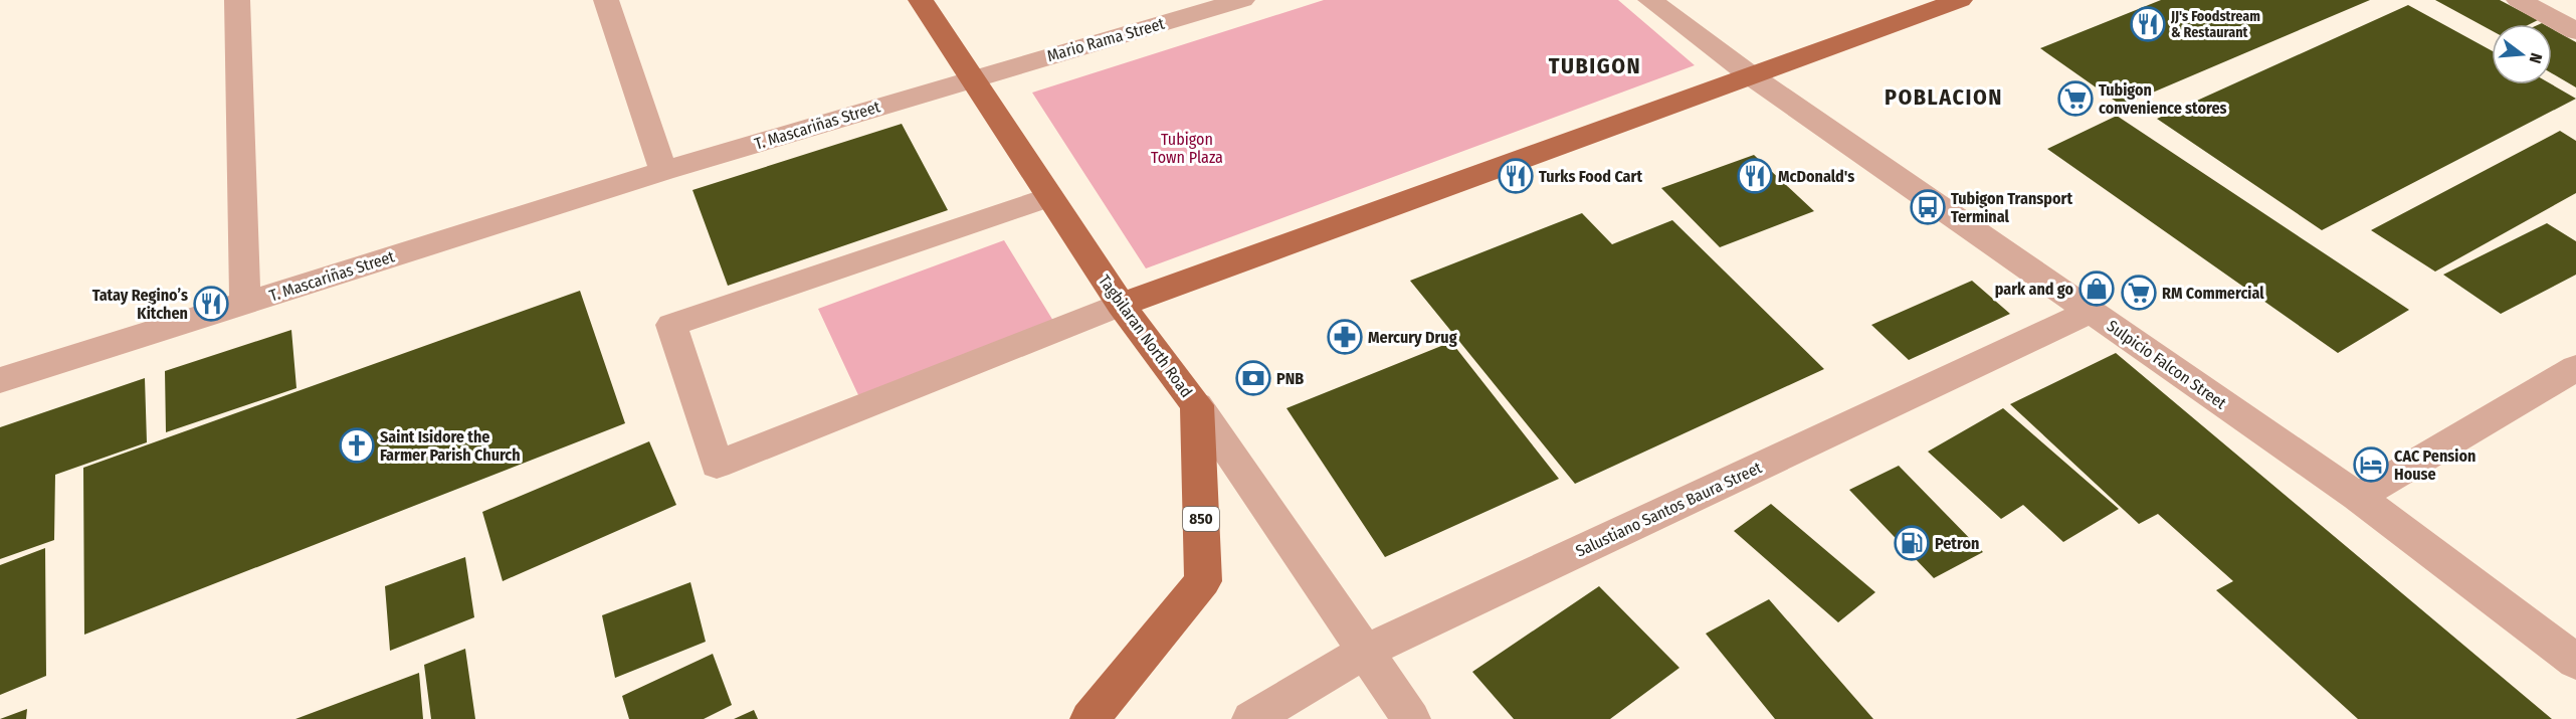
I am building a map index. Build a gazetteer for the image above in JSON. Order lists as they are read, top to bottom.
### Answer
{
  "streets": {
    "main road": ["Tagbilaran North Road", "850"],
    "street": [
      "Mario Rama Street",
      "T. Mascariñas Street",
      "Sulpicio Falcon Street",
      "Salustiano Santos Baura Street"
    ]
  },
  "crossings": [
    ["Mario Rama Street", "T. Mascariñas Street"],
    ["Mario Rama Street", "Tagbilaran North Road"],
    ["T. Mascariñas Street", "Tagbilaran North Road"],
    ["Sulpicio Falcon Street", "Salustiano Santos Baura Street"]
  ],
  "districts": ["TUBIGON", "POBLACION"],
  "parks": ["Tubigon Town Plaza"],
  "places": {
    "restaurant": [
      "JJ's Foodstream & Restaurant",
      "Turks Food Cart",
      "McDonald's",
      "Tatay Regino’s Kitchen"
    ],
    "supermarket": ["Tubigon convenience stores", "RM Commercial"],
    "bus stop": ["Tubigon Transport Terminal"],
    "shop": ["park and go"],
    "pharmacy": ["Mercury Drug"],
    "bank": ["PNB"],
    "church": ["Saint Isidore the Farmer Parish Church"],
    "hotel": ["CAC Pension House"],
    "fuel station": ["Petron"]
  },
  "north": "right"
}
